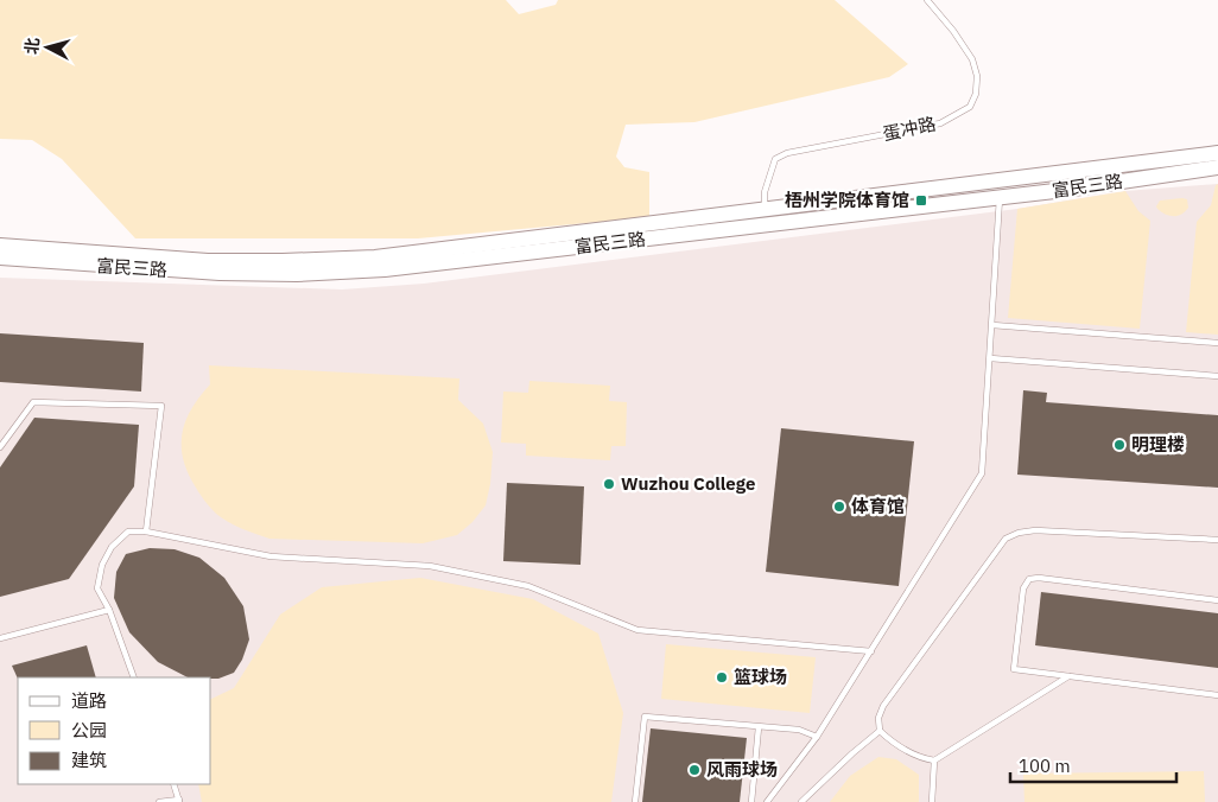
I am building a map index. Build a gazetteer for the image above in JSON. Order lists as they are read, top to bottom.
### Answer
{
  "streets": {
    "main road": ["富民三路"],
    "lane": ["蛋冲路"]
  },
  "crossings": [
    ["蛋冲路", "富民三路"]
  ],
  "places": {
    "transit": ["梧州学院体育馆"],
    "other": [
      "明理楼",
      "Wuzhou College",
      "体育馆",
      "篮球场",
      "风雨球场"
    ]
  },
  "legend": ["道路", "公园", "建筑"],
  "scale_bar": "100 m",
  "north": "left"
}
